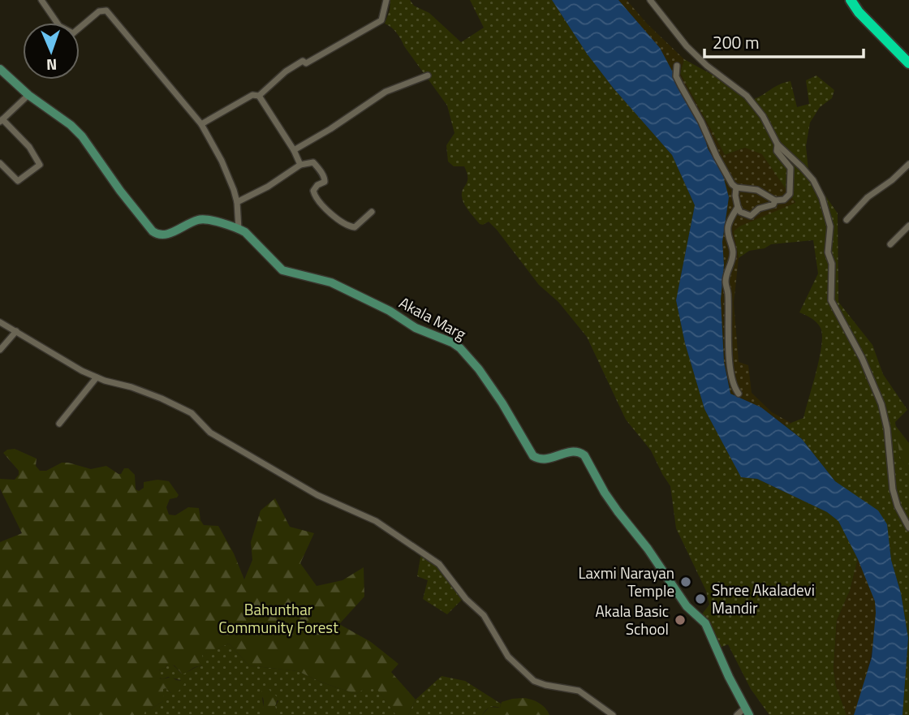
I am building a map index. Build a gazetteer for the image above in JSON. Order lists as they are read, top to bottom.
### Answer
{
  "streets": {
    "main road": ["Akala Marg"]
  },
  "parks": ["Bahunthar Community Forest"],
  "places": ["Laxmi Narayan Temple", "Shree Akaladevi Mandir", "Akala Basic School"],
  "scale_bar": "200 m",
  "north": "bottom"
}
